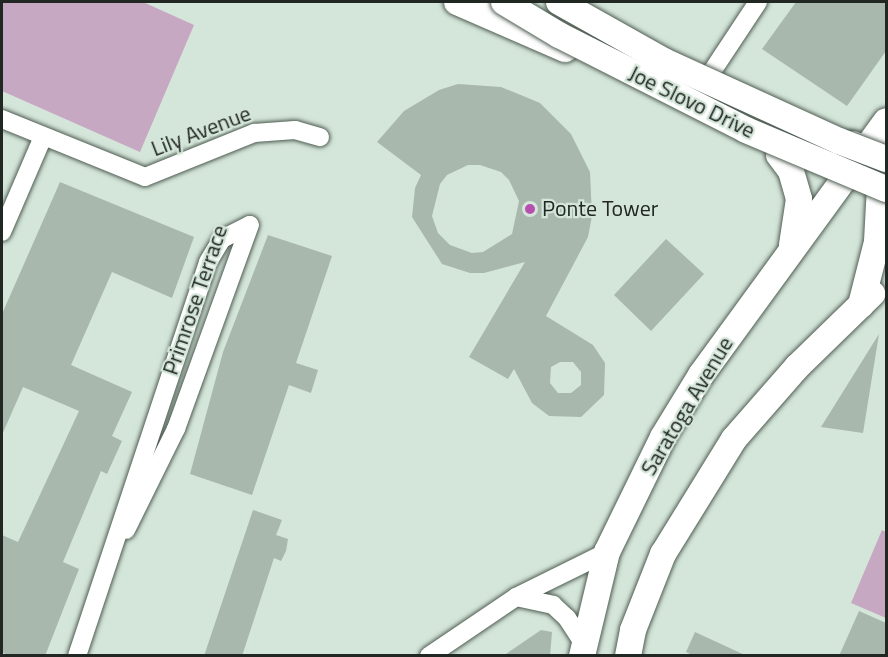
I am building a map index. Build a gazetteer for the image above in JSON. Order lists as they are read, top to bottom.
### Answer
{
  "streets": {
    "main road": ["Joe Slovo Drive", "Saratoga Avenue"],
    "street": ["Lily Avenue", "Primrose Terrace"]
  },
  "crossings": [
    ["Joe Slovo Drive", "Saratoga Avenue"]
  ],
  "places": ["Ponte Tower"]
}
